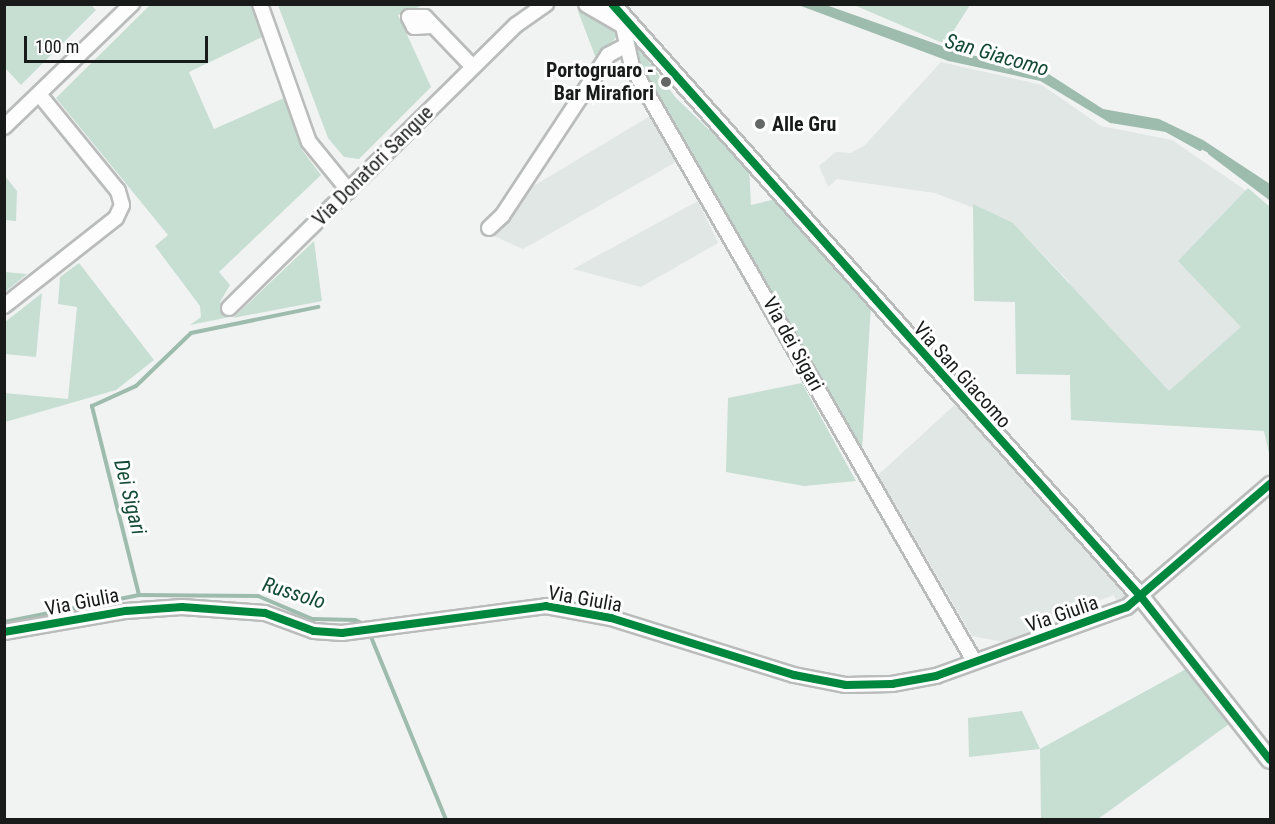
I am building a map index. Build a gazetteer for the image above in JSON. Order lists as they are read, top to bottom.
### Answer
{
  "streets": {
    "street": [
      "Via Donatori Sangue",
      "Via dei Sigari",
      "Via San Giacomo",
      "Via Giulia"
    ]
  },
  "crossings": [
    ["Via dei Sigari", "Via San Giacomo"],
    ["Via dei Sigari", "Via Giulia"],
    ["Via San Giacomo", "Via Giulia"]
  ],
  "water": ["San Giacomo", "Dei Sigari", "Russolo"],
  "places": ["Portogruaro - Bar Mirafiori", "Alle Gru"],
  "scale_bar": "100 m"
}
